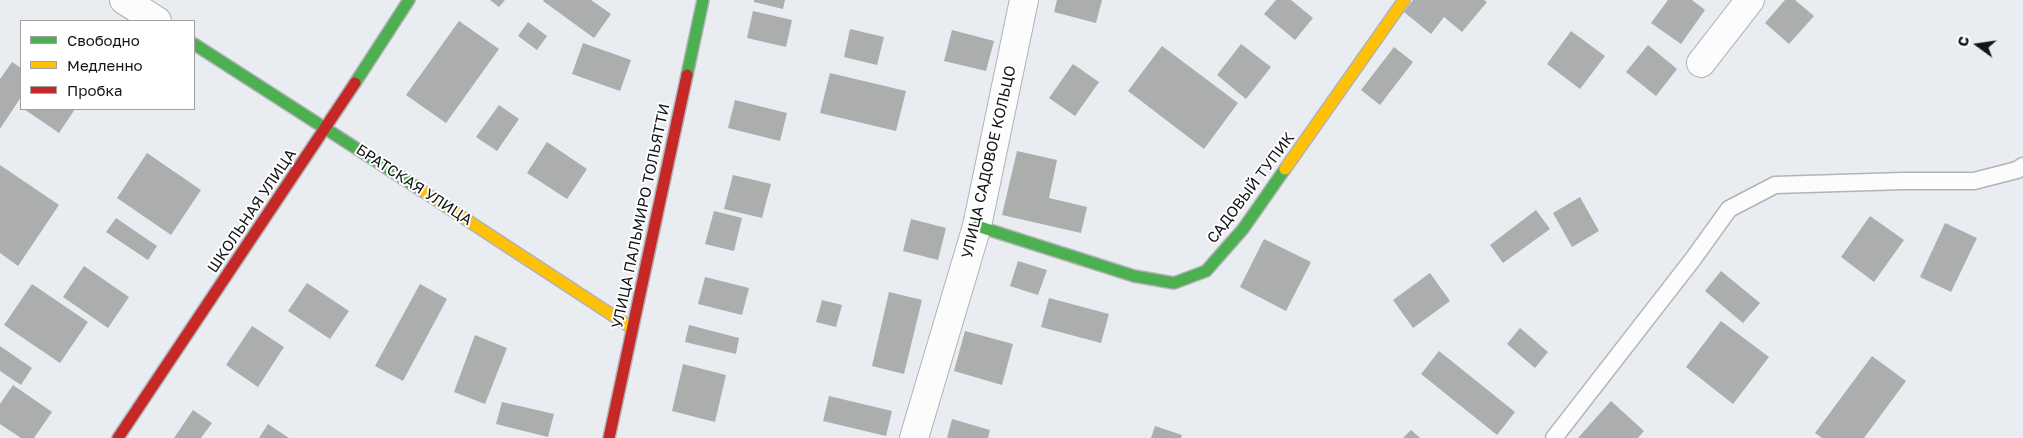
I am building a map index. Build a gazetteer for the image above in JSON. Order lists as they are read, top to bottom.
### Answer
{
  "streets": {
    "street": [
      "УЛИЦА САДОВОЕ КОЛЬЦО",
      "БРАТСКАЯ УЛИЦА",
      "САДОВЫЙ ТУПИК",
      "ШКОЛЬНАЯ УЛИЦА",
      "УЛИЦА ПАЛЬМИРО ТОЛЬЯТТИ"
    ]
  },
  "crossings": [
    ["УЛИЦА САДОВОЕ КОЛЬЦО", "САДОВЫЙ ТУПИК"],
    ["БРАТСКАЯ УЛИЦА", "ШКОЛЬНАЯ УЛИЦА"],
    ["БРАТСКАЯ УЛИЦА", "УЛИЦА ПАЛЬМИРО ТОЛЬЯТТИ"]
  ],
  "legend": ["Свободно", "Медленно", "Пробка"],
  "north": "left"
}
